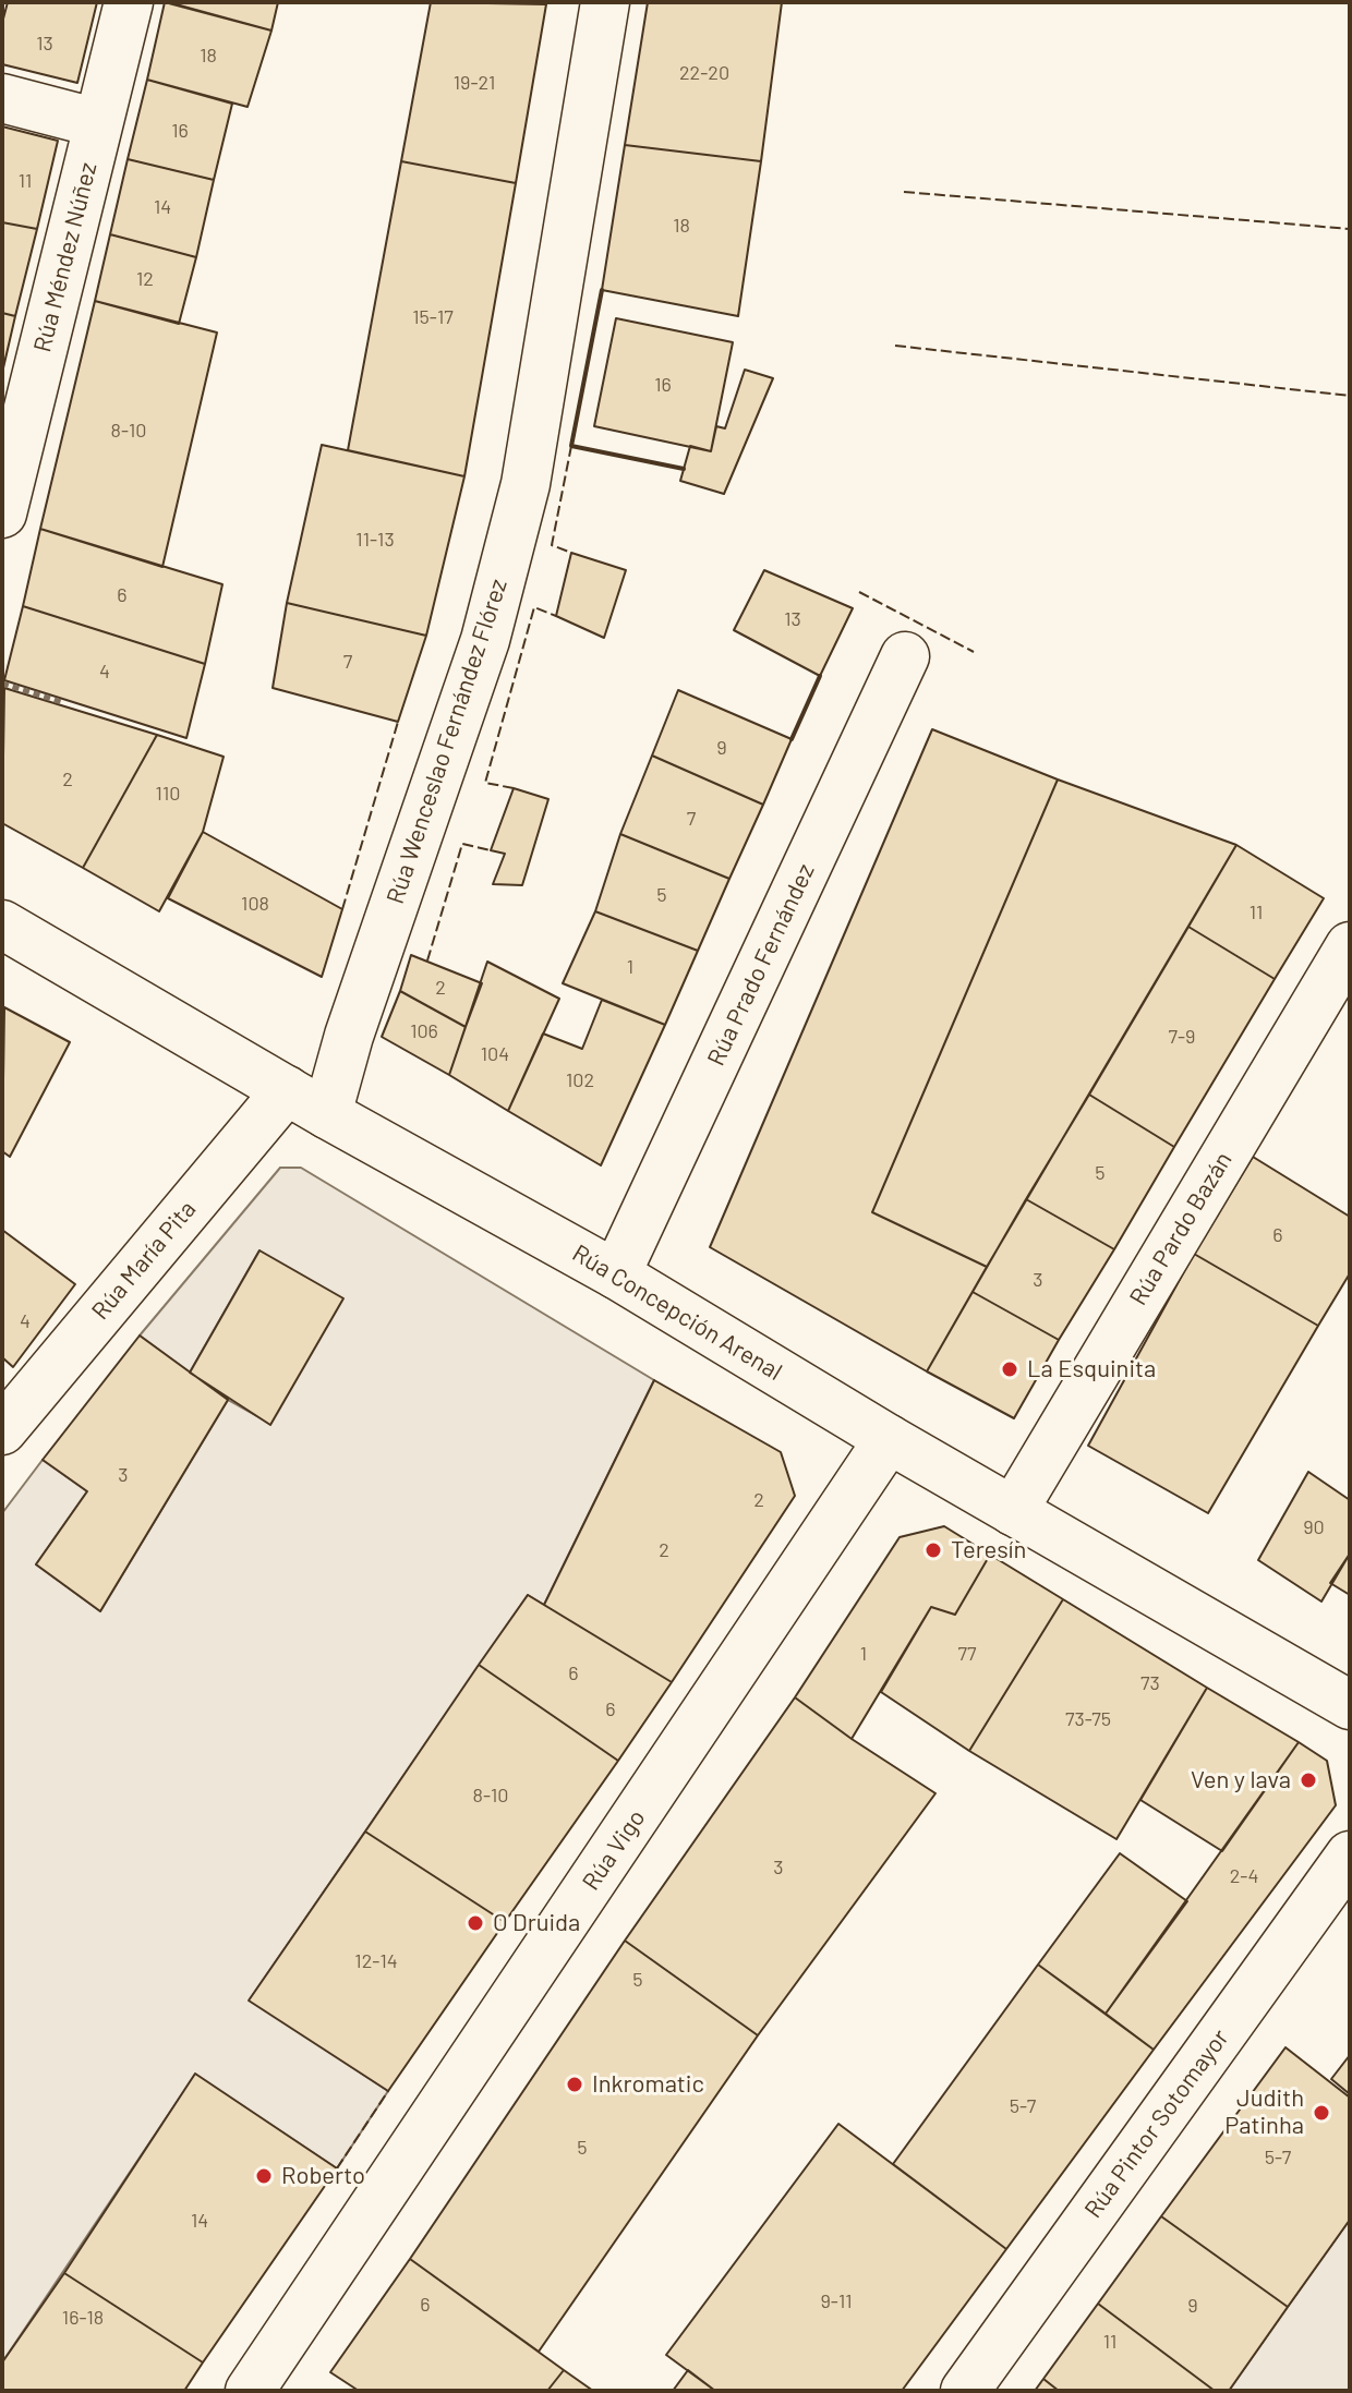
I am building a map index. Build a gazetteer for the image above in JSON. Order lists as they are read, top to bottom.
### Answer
{
  "streets": {
    "street": [
      "Rúa Méndez Núñez",
      "Rúa Wenceslao Fernández Flórez",
      "Rúa Prado Fernández",
      "Rúa Pardo Bazán",
      "Rúa María Pita",
      "Rúa Concepción Arenal",
      "Rúa Vigo",
      "Rúa Pintor Sotomayor"
    ]
  },
  "crossings": [
    ["Rúa Wenceslao Fernández Flórez", "Rúa Concepción Arenal"],
    ["Rúa Prado Fernández", "Rúa Concepción Arenal"],
    ["Rúa Pardo Bazán", "Rúa Concepción Arenal"],
    ["Rúa María Pita", "Rúa Concepción Arenal"],
    ["Rúa Concepción Arenal", "Rúa Vigo"]
  ],
  "places": [
    "La Esquinita",
    "Teresín",
    "Ven y lava",
    "O Druida",
    "Inkromatic",
    "Judith Patinha",
    "Roberto"
  ],
  "house_numbers": [
    "13",
    "18",
    "22-20",
    "19-21",
    "16",
    "11",
    "14",
    "18",
    "12",
    "15-17",
    "16",
    "8-10",
    "11-13",
    "6",
    "13",
    "7",
    "4",
    "9",
    "2",
    "110",
    "7",
    "5",
    "108",
    "11",
    "1",
    "2",
    "106",
    "7-9",
    "104",
    "102",
    "5",
    "6",
    "3",
    "4",
    "3",
    "2",
    "90",
    "2",
    "1",
    "77",
    "6",
    "73",
    "6",
    "73-75",
    "8-10",
    "3",
    "2-4",
    "12-14",
    "5",
    "5-7",
    "5",
    "5-7",
    "14",
    "9-11",
    "6",
    "9",
    "16-18",
    "11"
  ]
}
